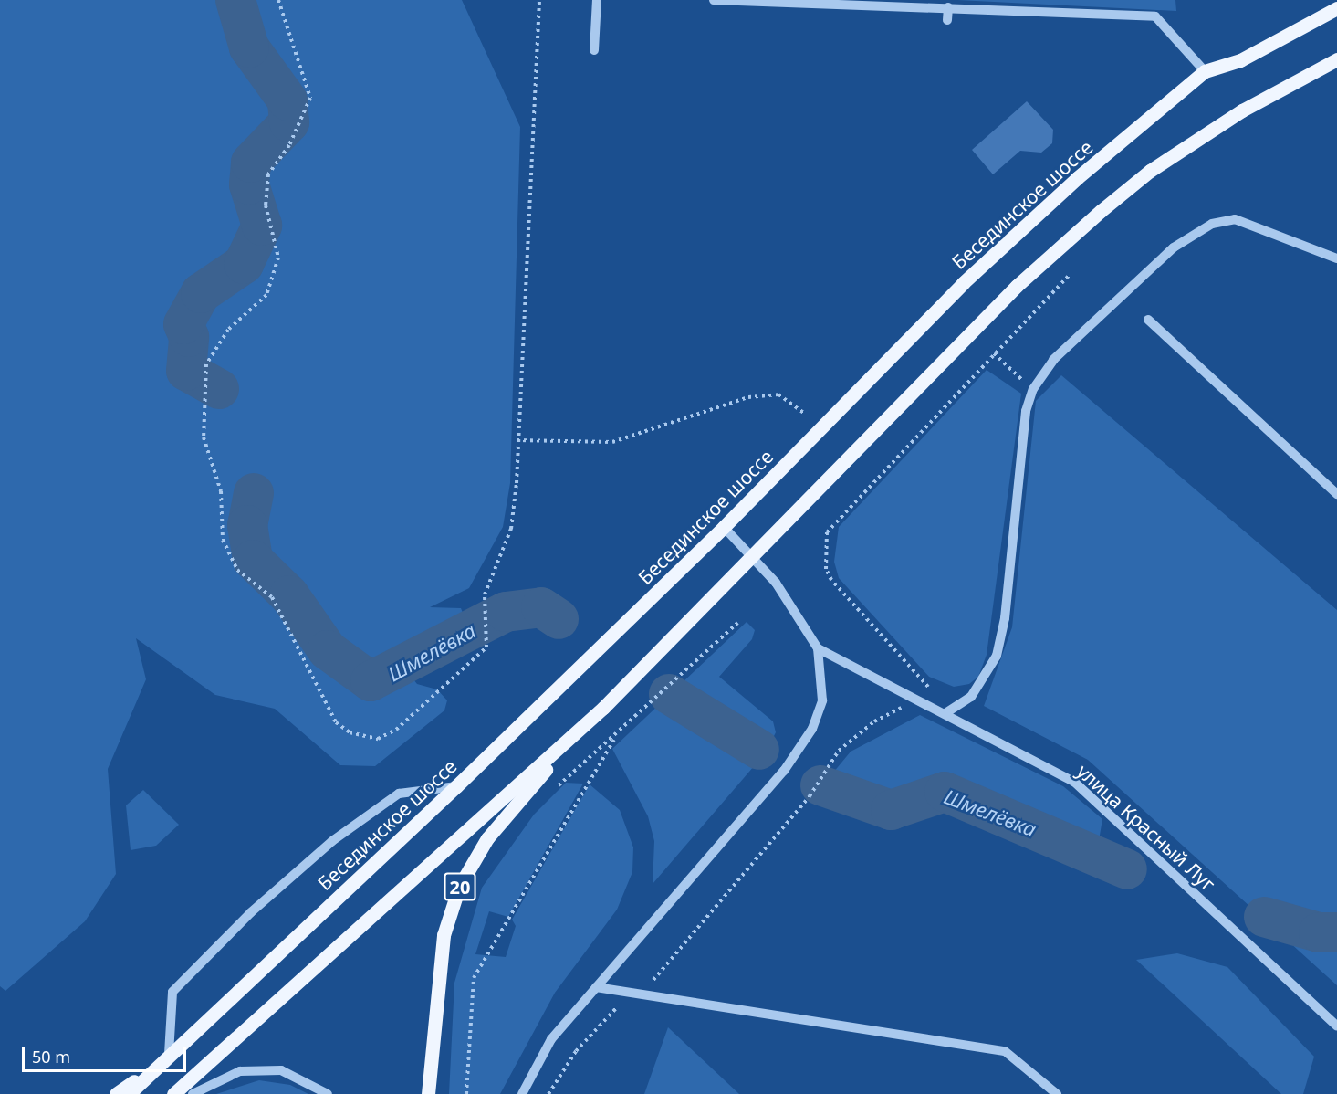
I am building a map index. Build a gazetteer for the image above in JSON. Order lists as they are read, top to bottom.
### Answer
{
  "streets": {
    "main road": ["Бесединское шоссе", "20"],
    "street": ["улица Красный Луг"]
  },
  "water": ["Шмелёвка"],
  "scale_bar": "50 m"
}
